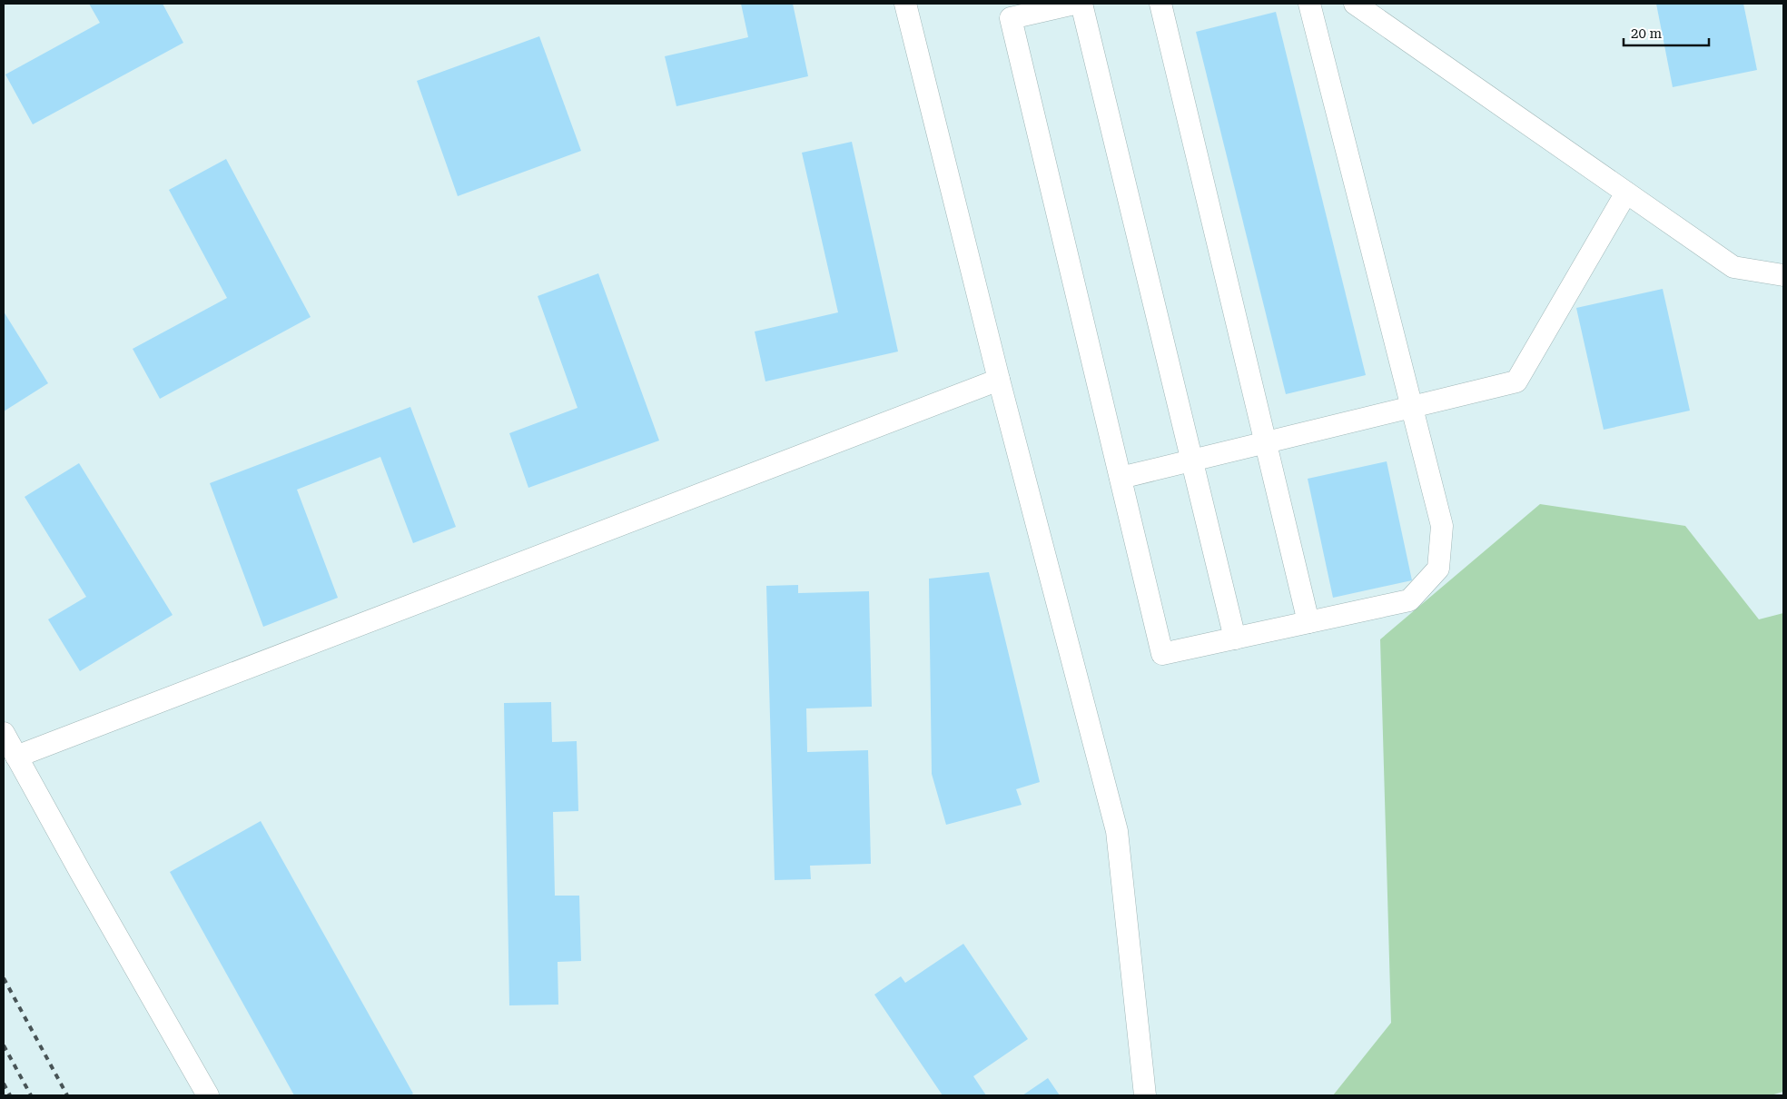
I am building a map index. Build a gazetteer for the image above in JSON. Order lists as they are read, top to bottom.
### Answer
{
  "scale_bar": "20 m"
}
